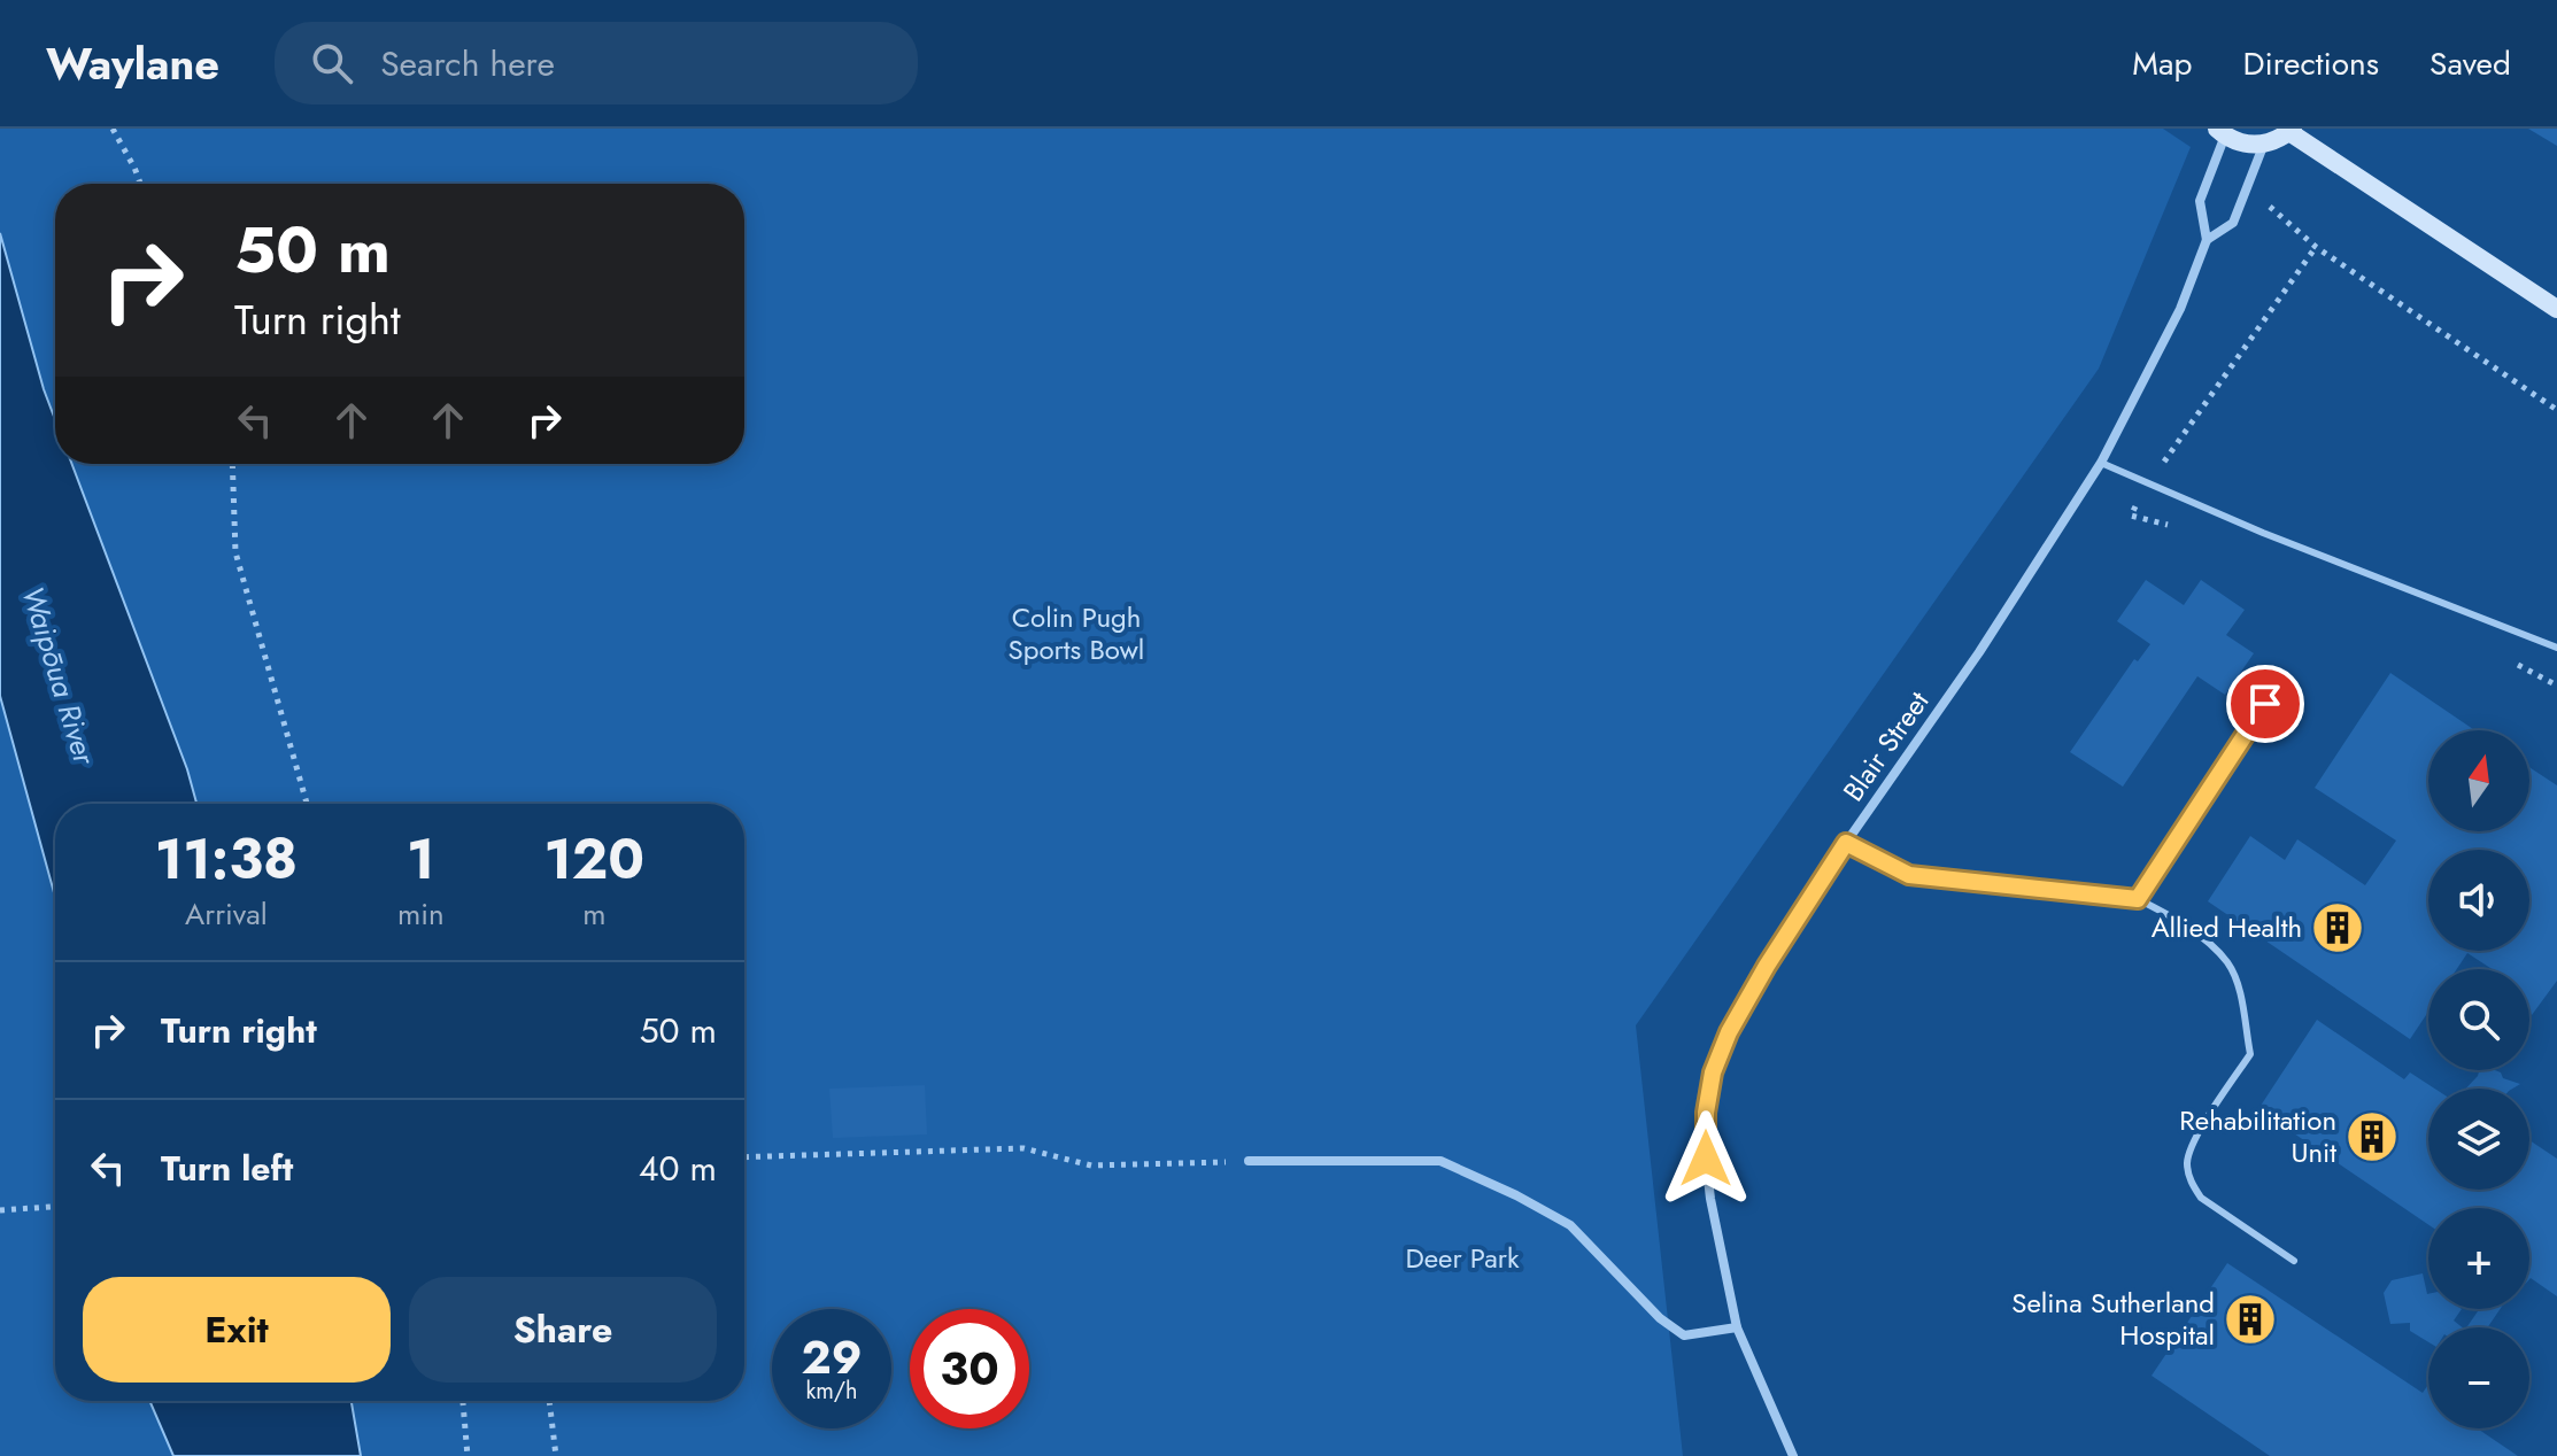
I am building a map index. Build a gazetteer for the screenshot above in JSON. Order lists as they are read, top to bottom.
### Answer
{
  "streets": {
    "street": ["Blair Street"]
  },
  "water": ["Waipōua River"],
  "parks": ["Colin Pugh Sports Bowl", "Deer Park"],
  "places": {
    "building": ["Allied Health", "Rehabilitation Unit", "Selina Sutherland Hospital"]
  },
  "north": "top",
  "page": {
    "header": "Waylane",
    "search": "Search here",
    "nav": ["Map", "Directions", "Saved"],
    "turn": ["50 m", "Turn right"],
    "map_buttons": ["+", "−"],
    "eta": [
      "11:38",
      "Arrival",
      "1",
      "min",
      "120",
      "m"
    ],
    "list": [
      {
        "name": "Turn right",
        "value": "50 m"
      },
      {
        "name": "Turn left",
        "value": "40 m"
      }
    ],
    "buttons": ["Exit", "Share"],
    "speed": "29 km/h",
    "limit": "30"
  }
}
